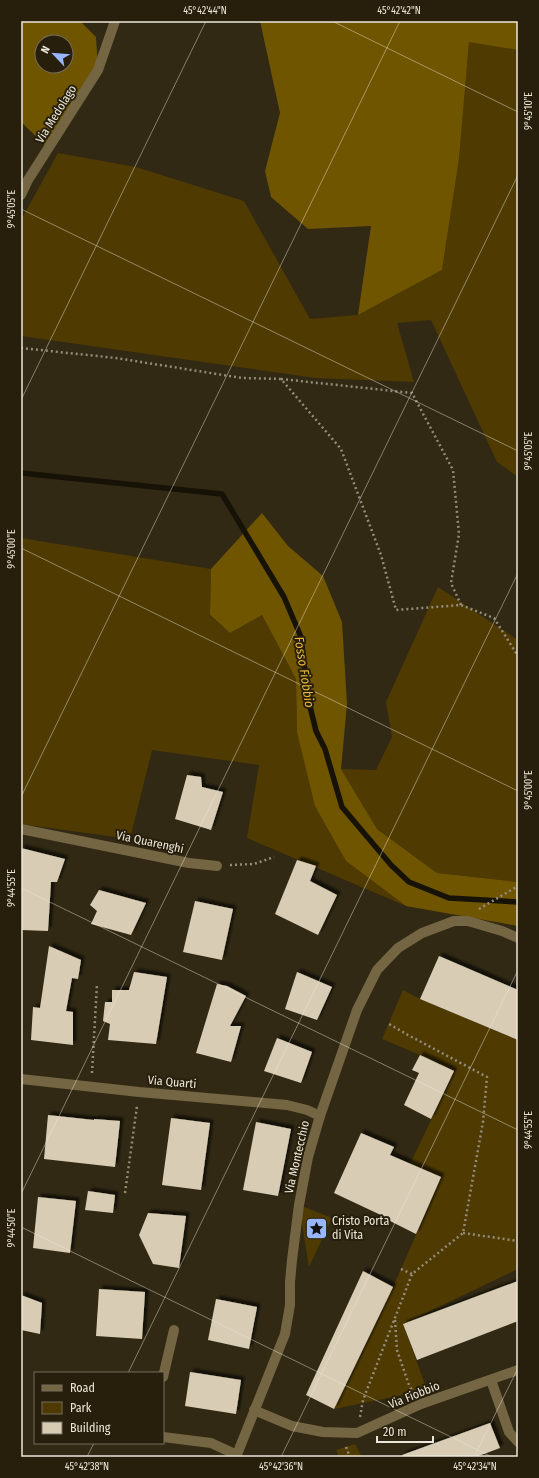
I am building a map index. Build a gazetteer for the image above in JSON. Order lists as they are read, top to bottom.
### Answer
{
  "streets": {
    "street": [
      "Via Medolago",
      "Via Quarenghi",
      "Via Quarti",
      "Via Montecchio",
      "Via Fiobbio"
    ]
  },
  "crossings": [
    ["Via Quarti", "Via Montecchio"],
    ["Via Montecchio", "Via Fiobbio"]
  ],
  "water": ["Fosso Fiobbio"],
  "places": {
    "place": ["Cristo Porta di Vita"]
  },
  "legend": ["Road", "Park", "Building"],
  "scale_bar": "20 m",
  "north": "top left",
  "coordinates": [
    "45°42'44\"N",
    "45°42'42\"N",
    "9°45'10\"E",
    "9°45'05\"E",
    "9°45'00\"E",
    "9°44'55\"E",
    "9°44'50\"E",
    "45°42'38\"N",
    "45°42'36\"N",
    "45°42'34\"N"
  ]
}
